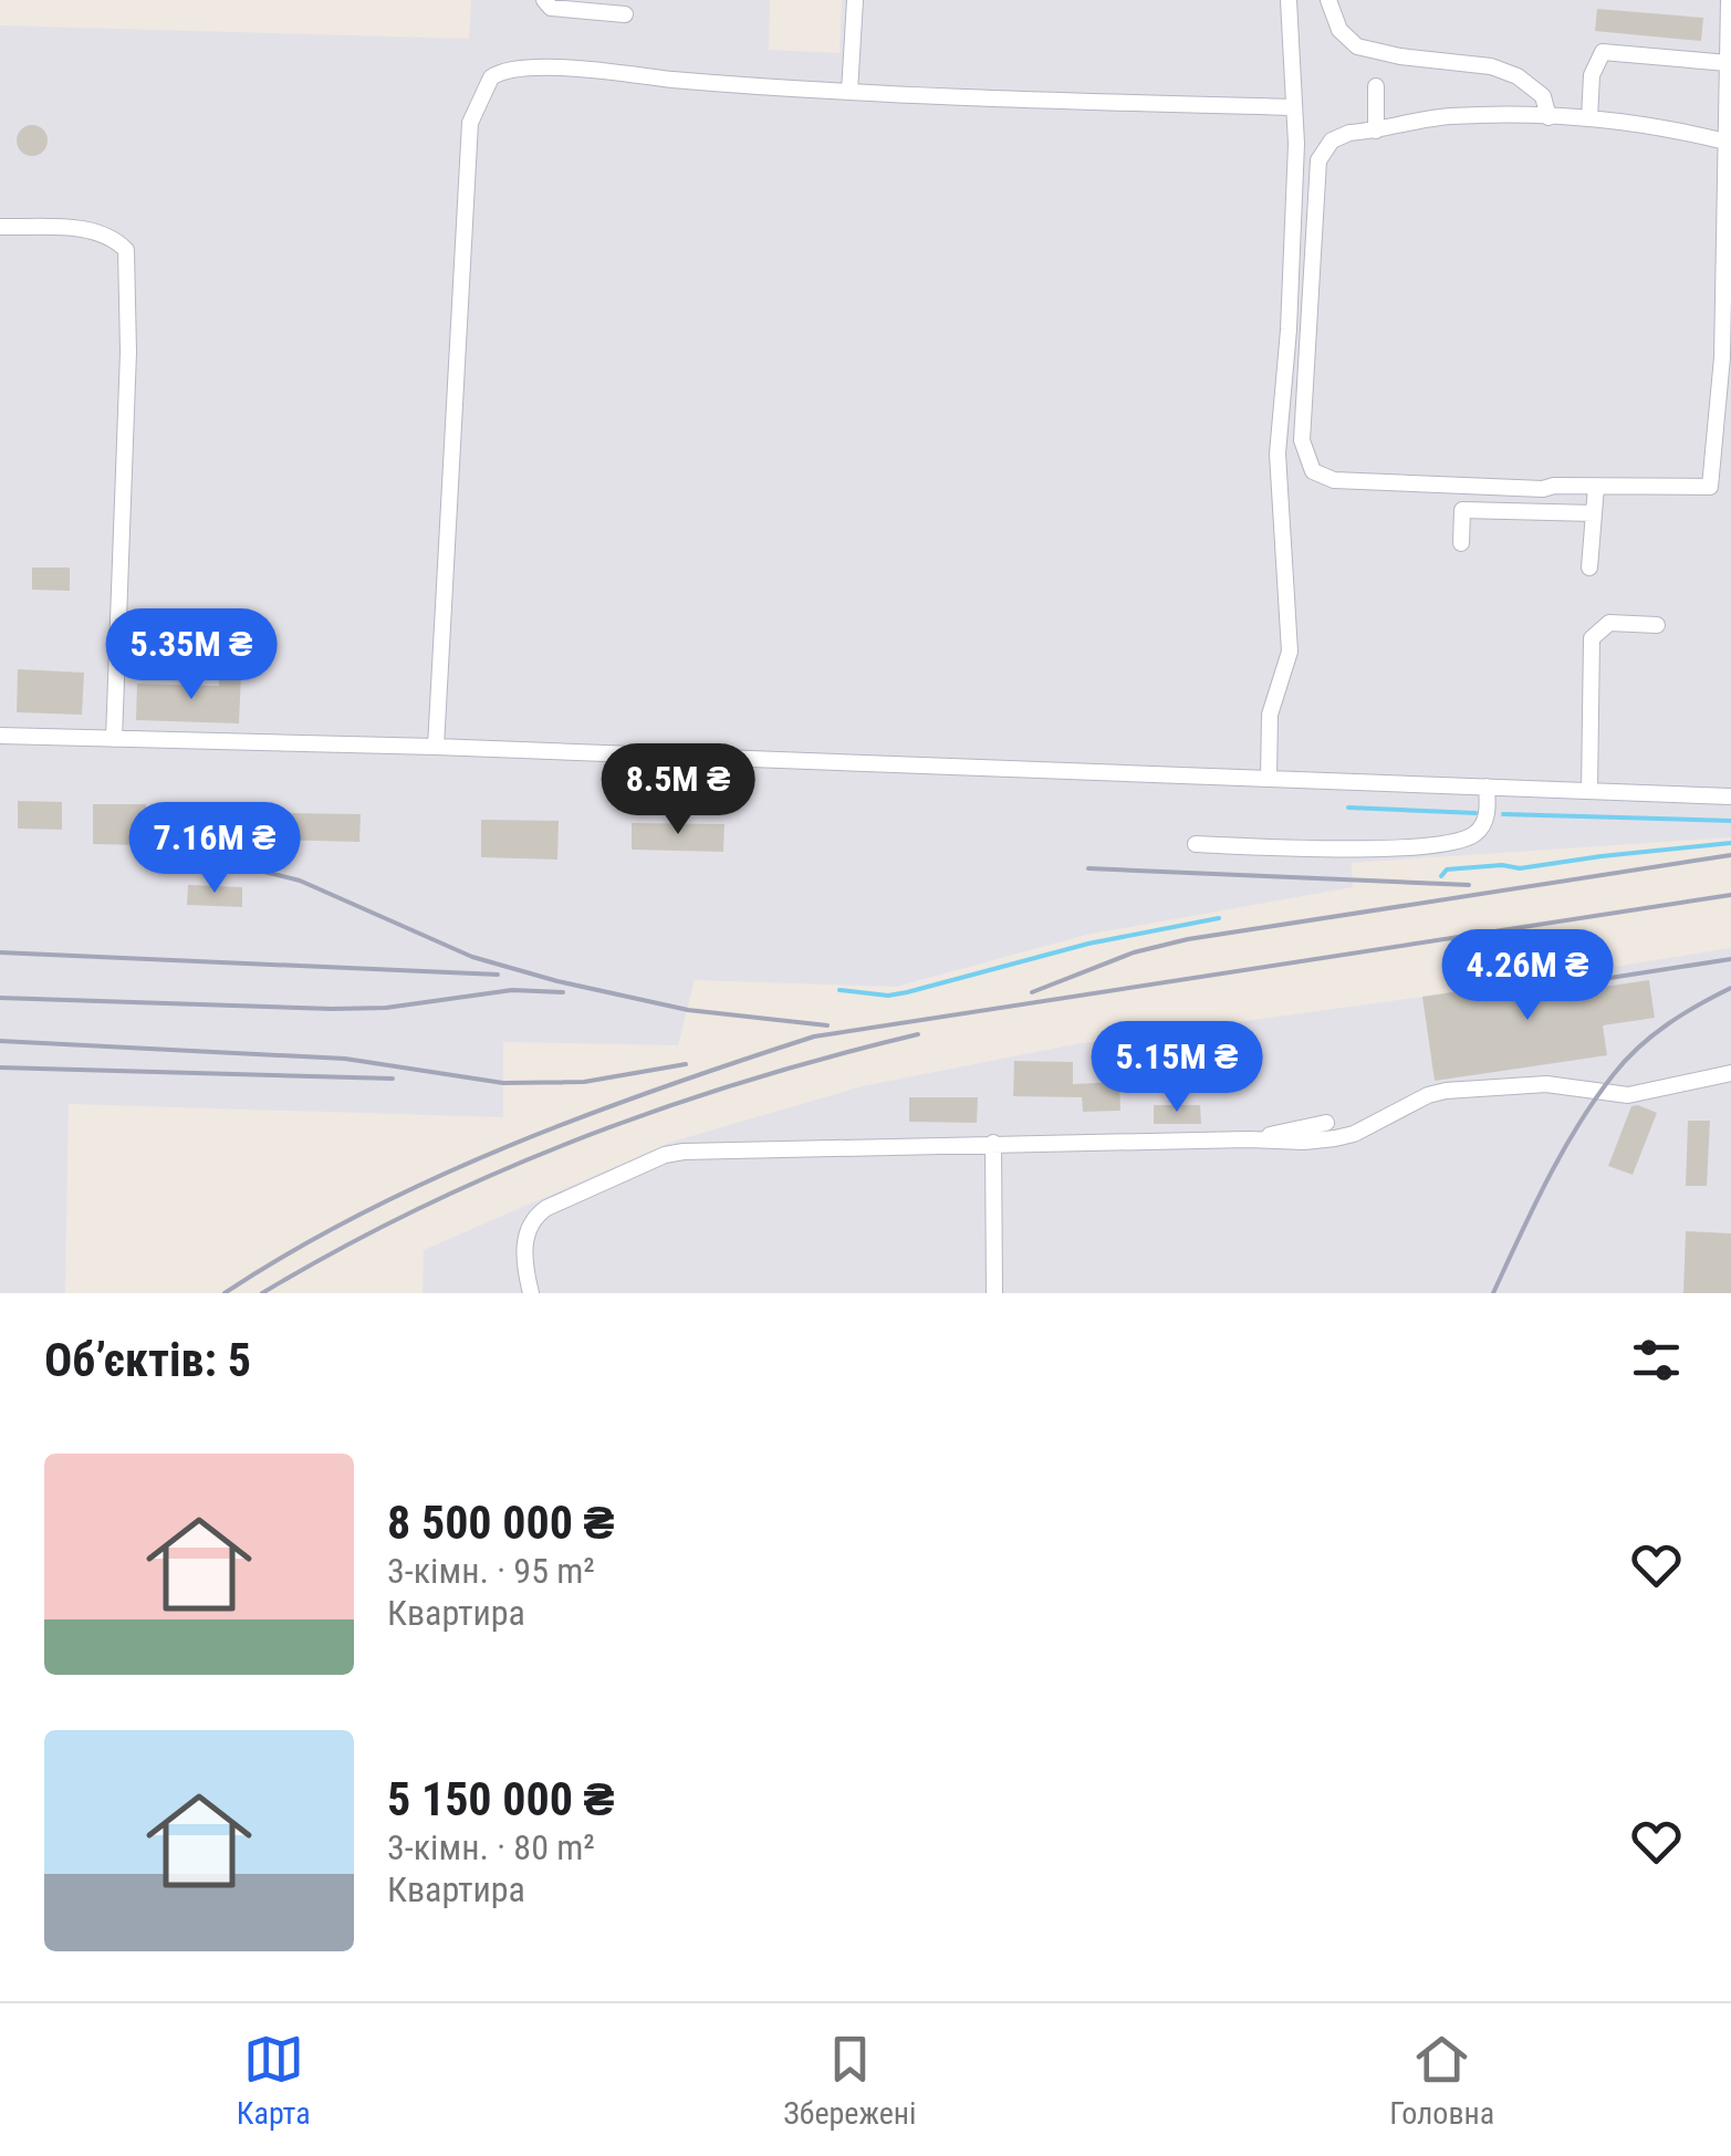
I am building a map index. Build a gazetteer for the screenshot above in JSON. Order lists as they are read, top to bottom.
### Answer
{
  "page": {
    "price": [
      "5.35M ₴",
      "8.5M ₴",
      "7.16M ₴",
      "4.26M ₴",
      "5.15M ₴"
    ],
    "heading": "Об’єктів: 5",
    "list": [
      {
        "name": "8 500 000 ₴",
        "note": "3-кімн. · 95 m² · Квартира"
      },
      {
        "name": "5 150 000 ₴",
        "note": "3-кімн. · 80 m² · Квартира"
      }
    ],
    "tabs": ["Карта", "Збережені", "Головна"]
  }
}
